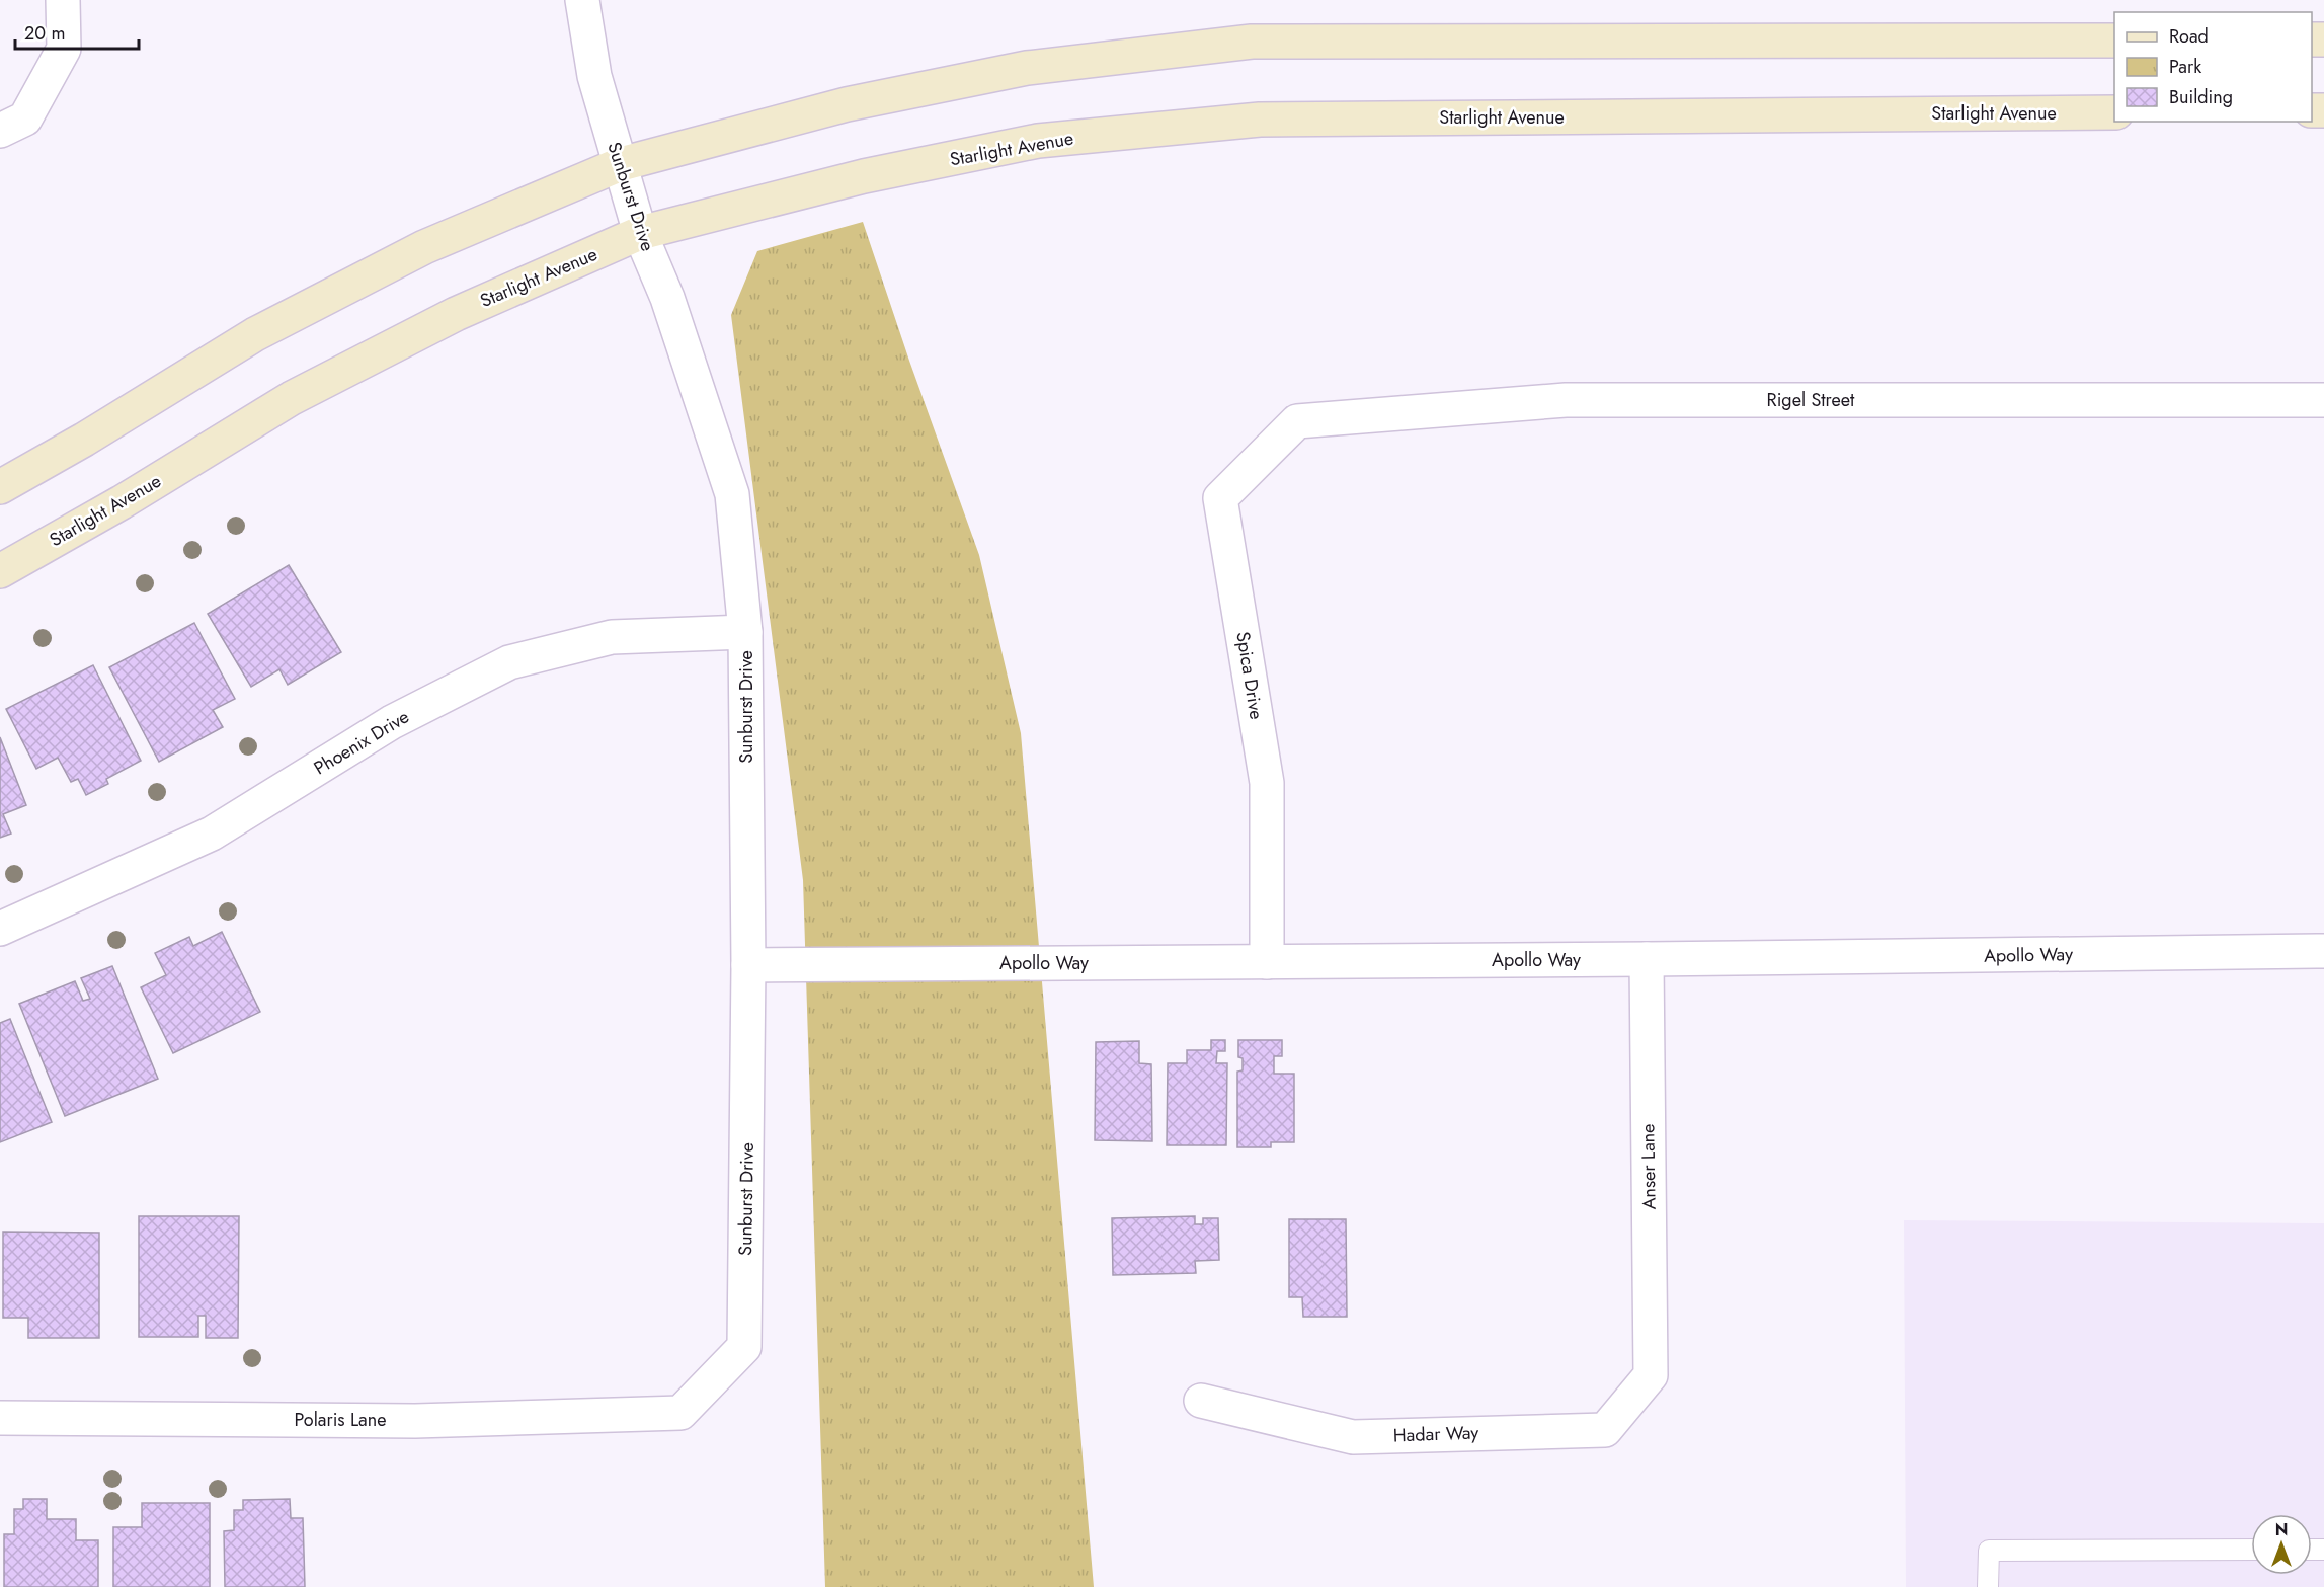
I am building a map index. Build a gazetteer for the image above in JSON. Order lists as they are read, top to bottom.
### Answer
{
  "streets": {
    "street": [
      "Starlight Avenue",
      "Sunburst Drive",
      "Rigel Street",
      "Spica Drive",
      "Phoenix Drive",
      "Apollo Way",
      "Anser Lane",
      "Polaris Lane",
      "Hadar Way"
    ]
  },
  "crossings": [
    ["Starlight Avenue", "Sunburst Drive"],
    ["Sunburst Drive", "Phoenix Drive"],
    ["Sunburst Drive", "Apollo Way"],
    ["Sunburst Drive", "Polaris Lane"],
    ["Rigel Street", "Spica Drive"],
    ["Spica Drive", "Apollo Way"],
    ["Apollo Way", "Anser Lane"],
    ["Anser Lane", "Hadar Way"]
  ],
  "legend": ["Road", "Park", "Building"],
  "scale_bar": "20 m",
  "north": "top"
}
